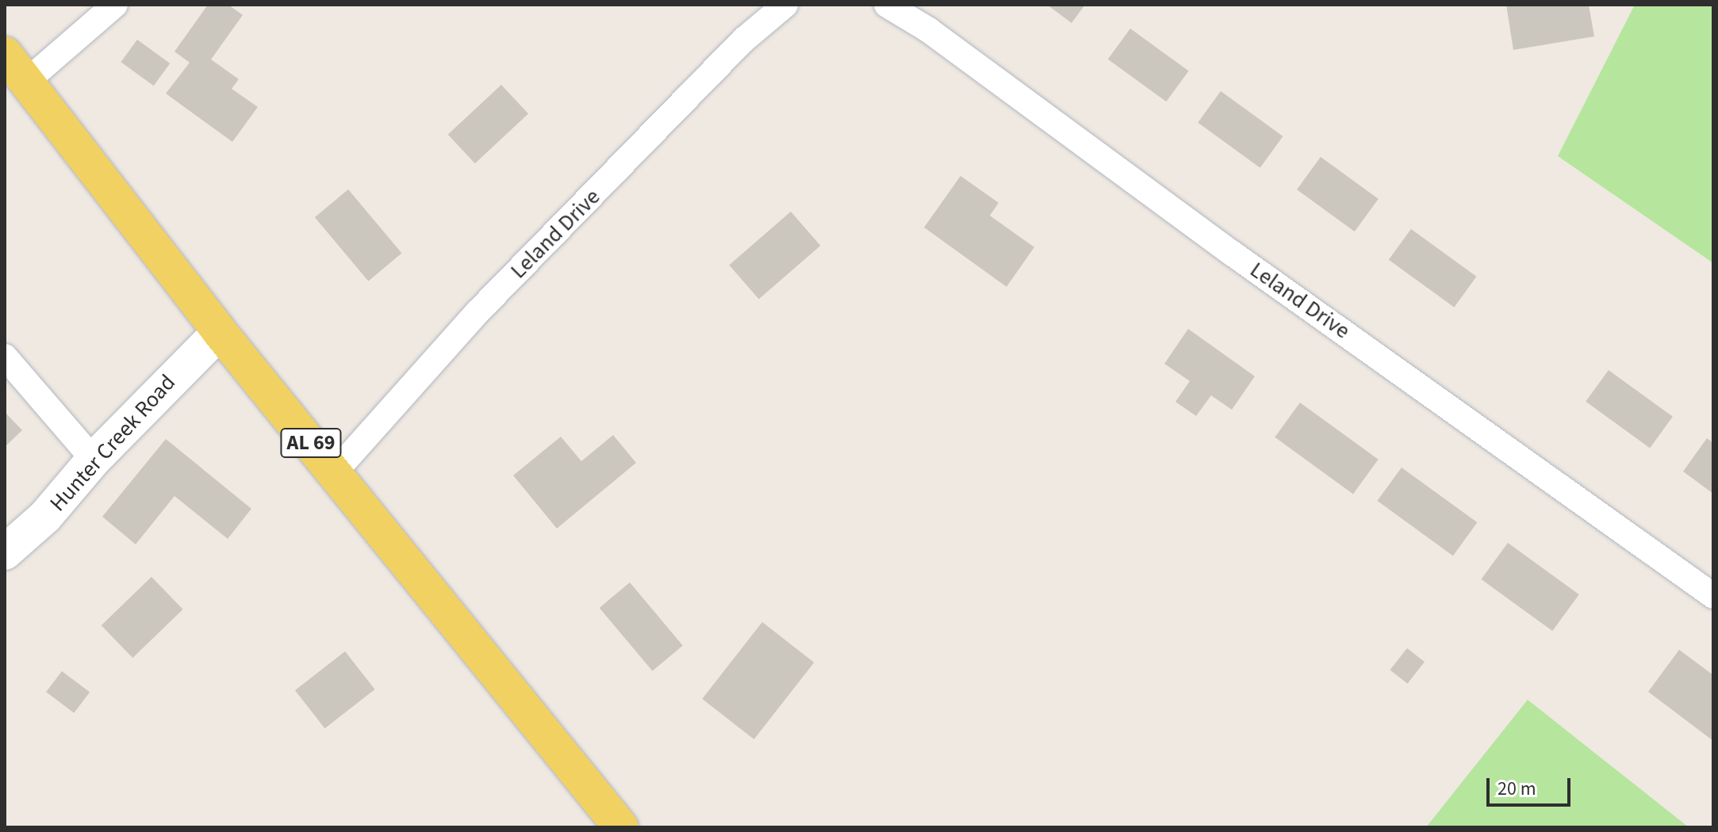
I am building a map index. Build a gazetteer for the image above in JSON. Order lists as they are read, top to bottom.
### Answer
{
  "streets": {
    "main road": ["Hunter Creek Road", "AL 69"],
    "street": ["Leland Drive"]
  },
  "crossings": [
    ["Leland Drive", "AL 69"],
    ["Hunter Creek Road", "AL 69"]
  ],
  "scale_bar": "20 m"
}
